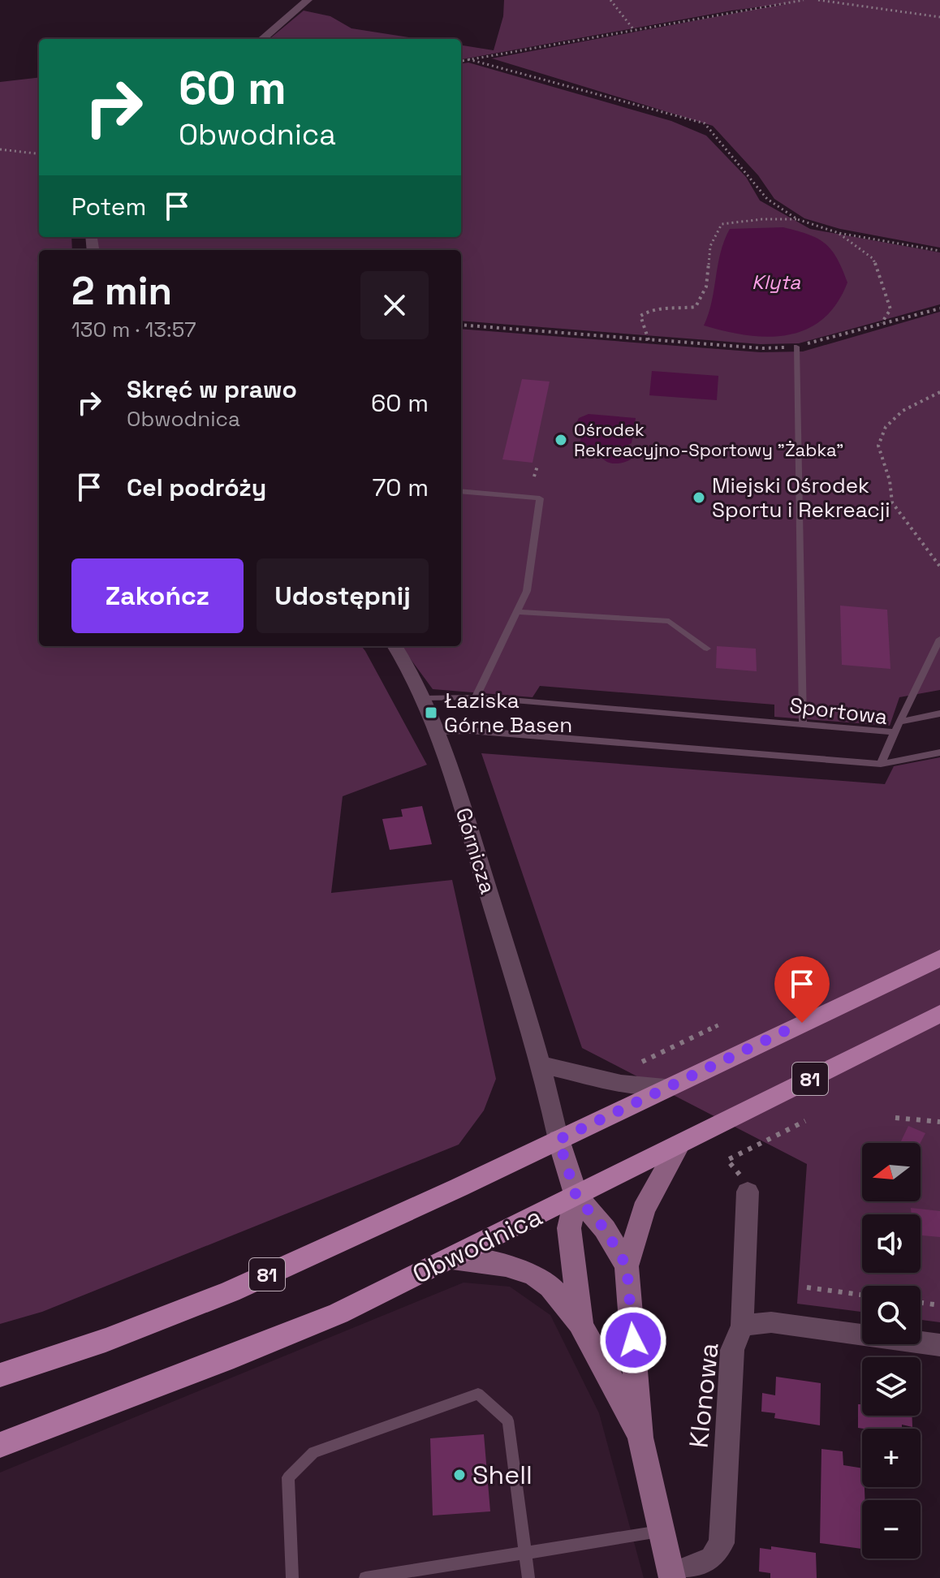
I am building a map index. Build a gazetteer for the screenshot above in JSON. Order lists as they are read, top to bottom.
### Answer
{
  "streets": {
    "main road": ["81", "Obwodnica"],
    "street": ["Górnicza", "Klonowa"],
    "lane": ["Sportowa"]
  },
  "crossings": [
    ["Sportowa", "Górnicza"],
    ["Górnicza", "81"]
  ],
  "water": ["Klyta"],
  "places": {
    "other": ["Ośrodek Rekreacyjno-Sportowy \"Żabka\"", "Miejski Ośrodek Sportu i Rekreacji", "Shell"],
    "transit": ["Łaziska Górne Basen"]
  },
  "north": "left",
  "page": {
    "turn": ["60 m", "Obwodnica"],
    "then": "Potem",
    "heading": ["2 min", "130 m · 13:57"],
    "list": [
      {
        "name": "Skręć w prawo",
        "note": "Obwodnica",
        "value": "60 m"
      },
      {
        "name": "Cel podróży",
        "value": "70 m"
      }
    ],
    "buttons": ["Zakończ", "Udostępnij"],
    "map_buttons": ["+", "−"]
  }
}
